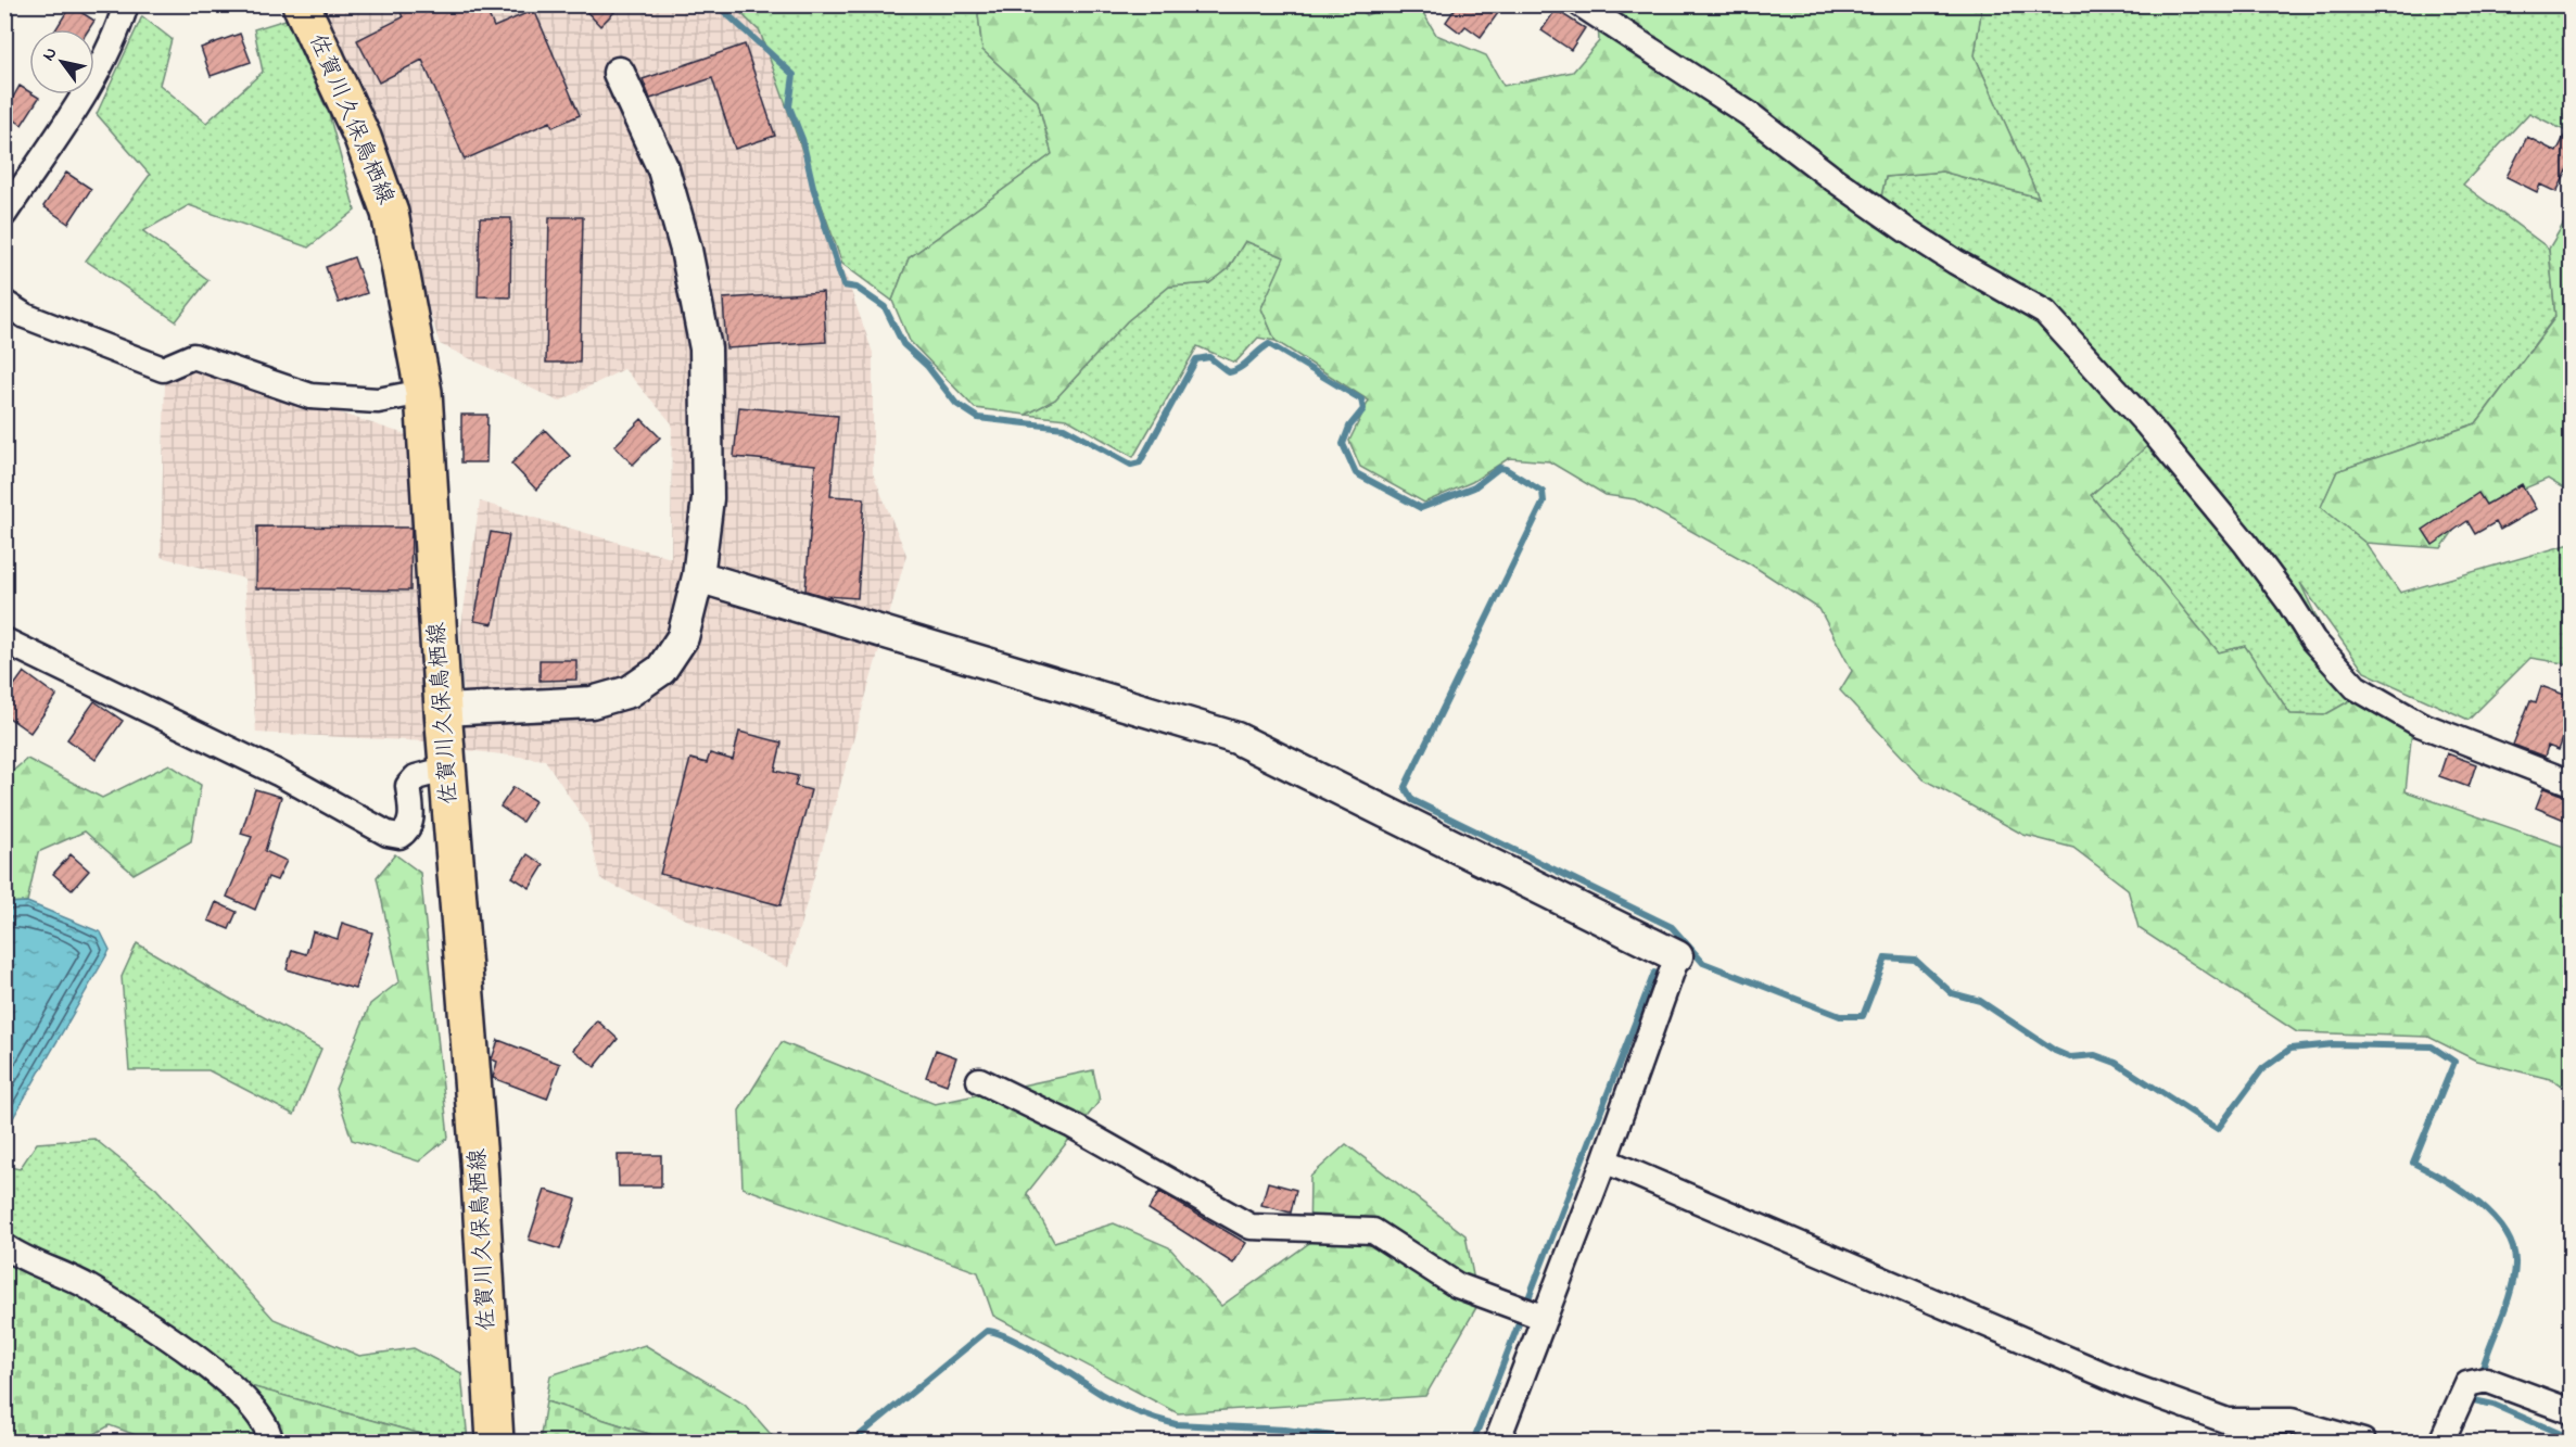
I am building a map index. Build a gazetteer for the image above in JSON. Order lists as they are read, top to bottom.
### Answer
{
  "streets": {
    "main road": ["佐賀川久保鳥栖線"]
  },
  "north": "top left"
}
